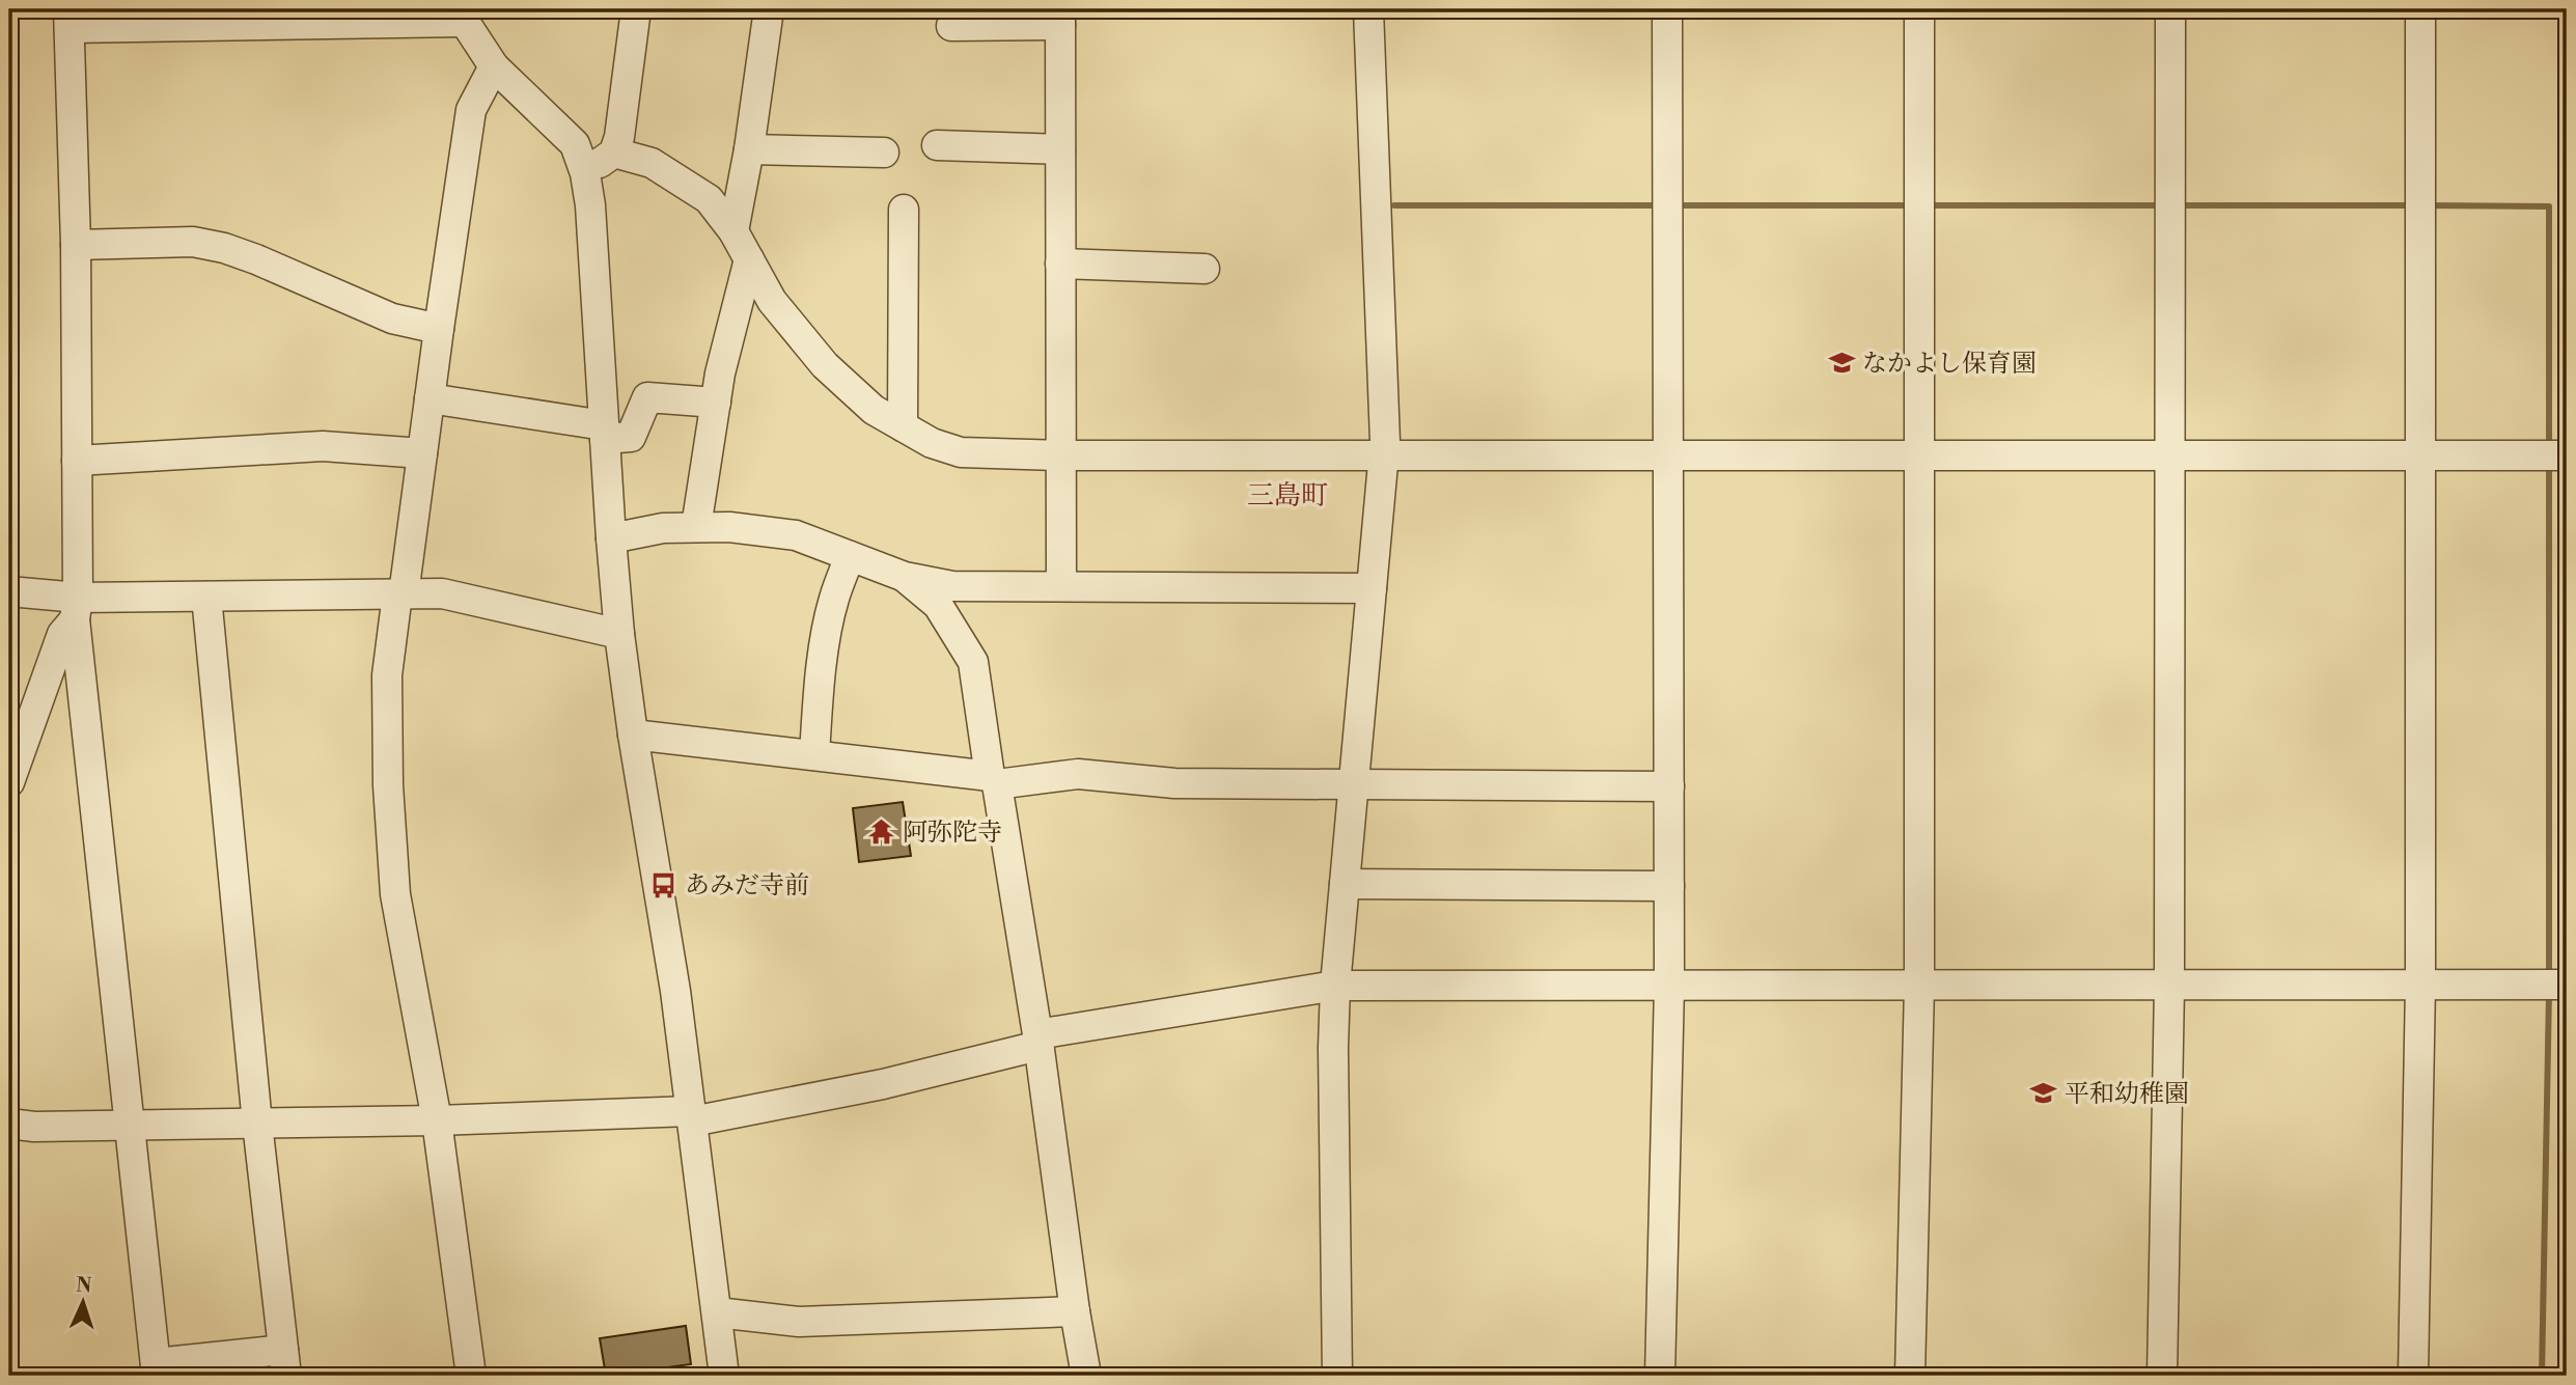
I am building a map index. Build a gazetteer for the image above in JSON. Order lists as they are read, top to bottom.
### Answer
{
  "districts": ["三島町"],
  "places": {
    "school or university": ["なかよし保育園", "平和幼稚園"],
    "temple": ["阿弥陀寺"],
    "bus stop": ["あみだ寺前"]
  },
  "north": "top"
}
